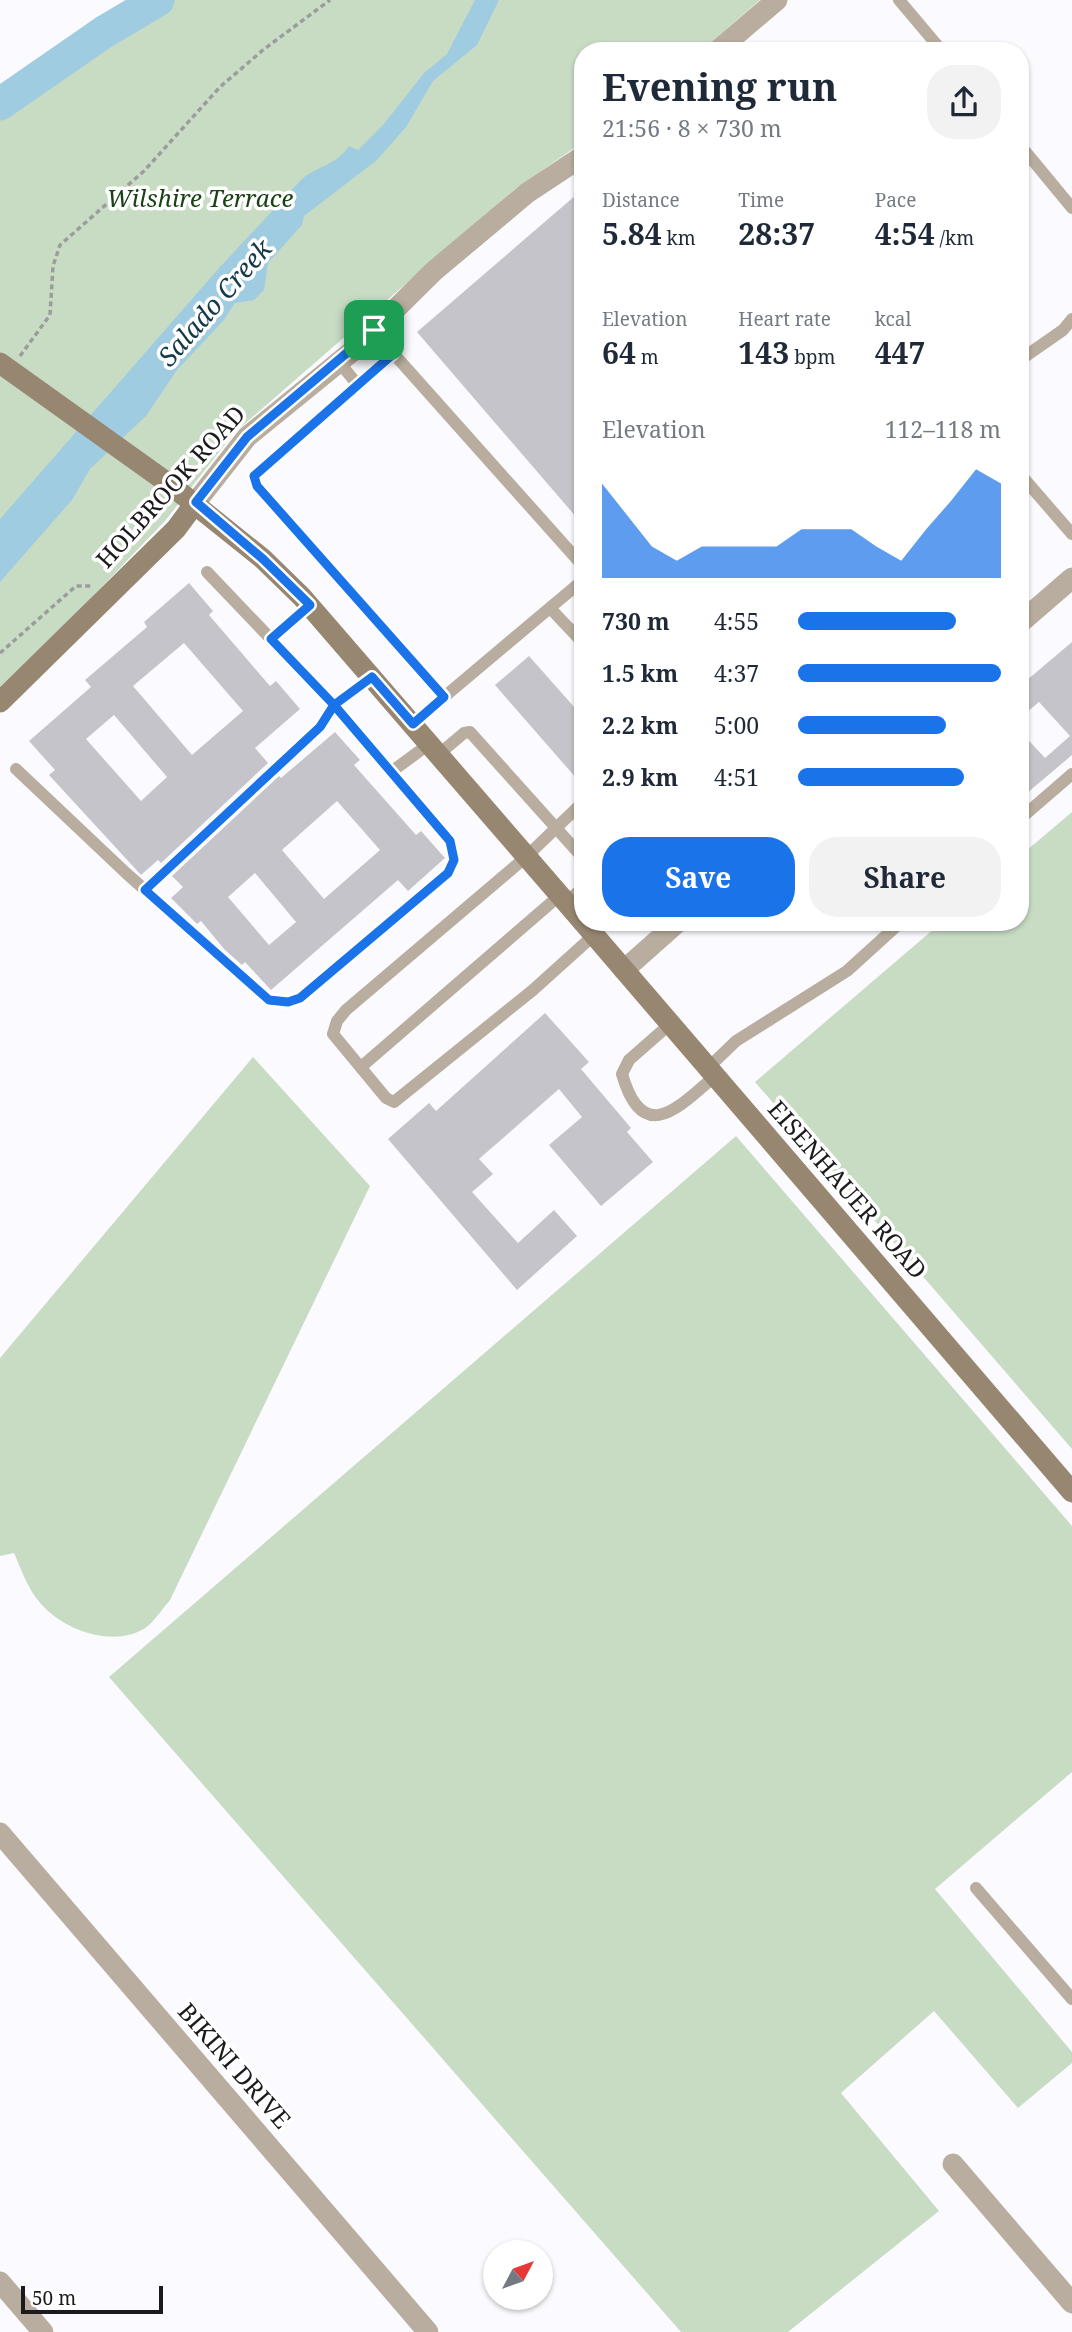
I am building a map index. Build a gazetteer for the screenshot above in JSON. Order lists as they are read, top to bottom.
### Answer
{
  "streets": {
    "main road": ["HOLBROOK ROAD", "EISENHAUER ROAD"],
    "street": ["BIKINI DRIVE"]
  },
  "crossings": [
    ["HOLBROOK ROAD", "EISENHAUER ROAD"]
  ],
  "water": ["Salado Creek"],
  "parks": ["Wilshire Terrace"],
  "scale_bar": "50 m",
  "north": "top right",
  "page": {
    "heading": ["Evening run", "21:56 · 8 × 730 m"],
    "stats": [
      ["Distance", "5.84 km"],
      ["Time", "28:37"],
      ["Pace", "4:54 /km"],
      ["Elevation", "64 m"],
      ["Heart rate", "143 bpm"],
      ["kcal", "447"]
    ],
    "chart": ["Elevation", "112–118 m"],
    "list": [
      {
        "name": "730 m",
        "note": "4:55"
      },
      {
        "name": "1.5 km",
        "note": "4:37"
      },
      {
        "name": "2.2 km",
        "note": "5:00"
      },
      {
        "name": "2.9 km",
        "note": "4:51"
      }
    ],
    "buttons": ["Save", "Share"],
    "scale": "50 m"
  }
}
